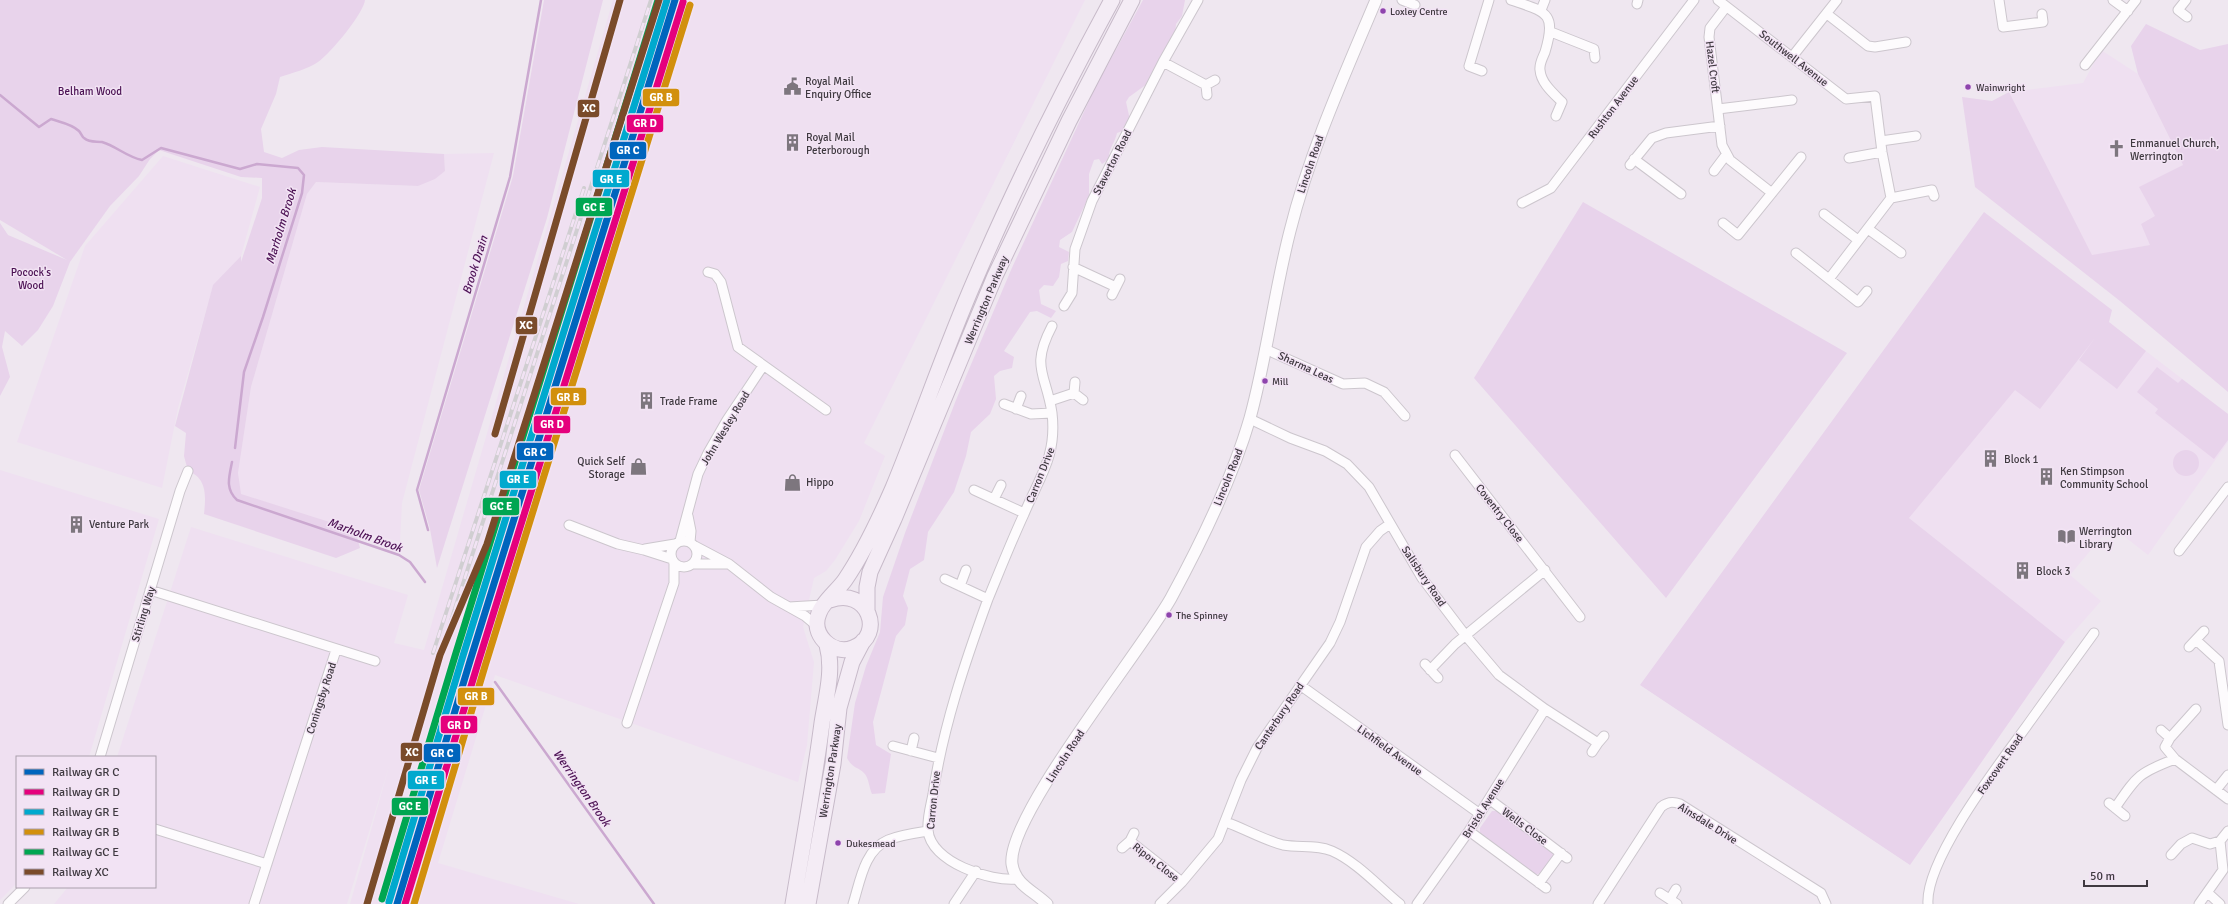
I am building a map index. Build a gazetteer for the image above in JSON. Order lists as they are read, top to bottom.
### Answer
{
  "streets": {
    "highway": ["Werrington Parkway"],
    "street": [
      "Southwell Avenue",
      "Hazel Croft",
      "Rushton Avenue",
      "Staverton Road",
      "Lincoln Road",
      "Sharma Leas",
      "John Wesley Road",
      "Carron Drive",
      "Coventry Close",
      "Salisbury Road",
      "Stirling Way",
      "Coningsby Road",
      "Canterbury Road",
      "Lichfield Avenue",
      "Foxcovert Road",
      "Bristol Avenue",
      "Ainsdale Drive",
      "Wells Close",
      "Ripon Close"
    ]
  },
  "crossings": [
    ["Southwell Avenue", "Hazel Croft"],
    ["Lincoln Road", "Sharma Leas"],
    ["Lincoln Road", "Carron Drive"],
    ["Lincoln Road", "Salisbury Road"],
    ["Salisbury Road", "Canterbury Road"],
    ["Salisbury Road", "Bristol Avenue"],
    ["Stirling Way", "Coningsby Road"],
    ["Canterbury Road", "Lichfield Avenue"],
    ["Canterbury Road", "Ripon Close"],
    ["Lichfield Avenue", "Bristol Avenue"],
    ["Bristol Avenue", "Wells Close"]
  ],
  "water": ["Marholm Brook", "Brook Drain", "Werrington Brook"],
  "parks": ["Belham Wood", "Pocock's Wood"],
  "places": {
    "other": [
      "Loxley Centre",
      "Wainwright",
      "Mill",
      "The Spinney",
      "Dukesmead"
    ],
    "public building": ["Royal Mail Enquiry Office"],
    "building": [
      "Royal Mail Peterborough",
      "Trade Frame",
      "Block 1",
      "Ken Stimpson Community School",
      "Venture Park",
      "Block 3"
    ],
    "church": ["Emmanuel Church, Werrington"],
    "shop": ["Quick Self Storage", "Hippo"],
    "library": ["Werrington Library"]
  },
  "lines": ["rail line XC"],
  "legend": [
    "Railway GR C",
    "Railway GR D",
    "Railway GR E",
    "Railway GR B",
    "Railway GC E",
    "Railway XC"
  ],
  "scale_bar": "50 m"
}
